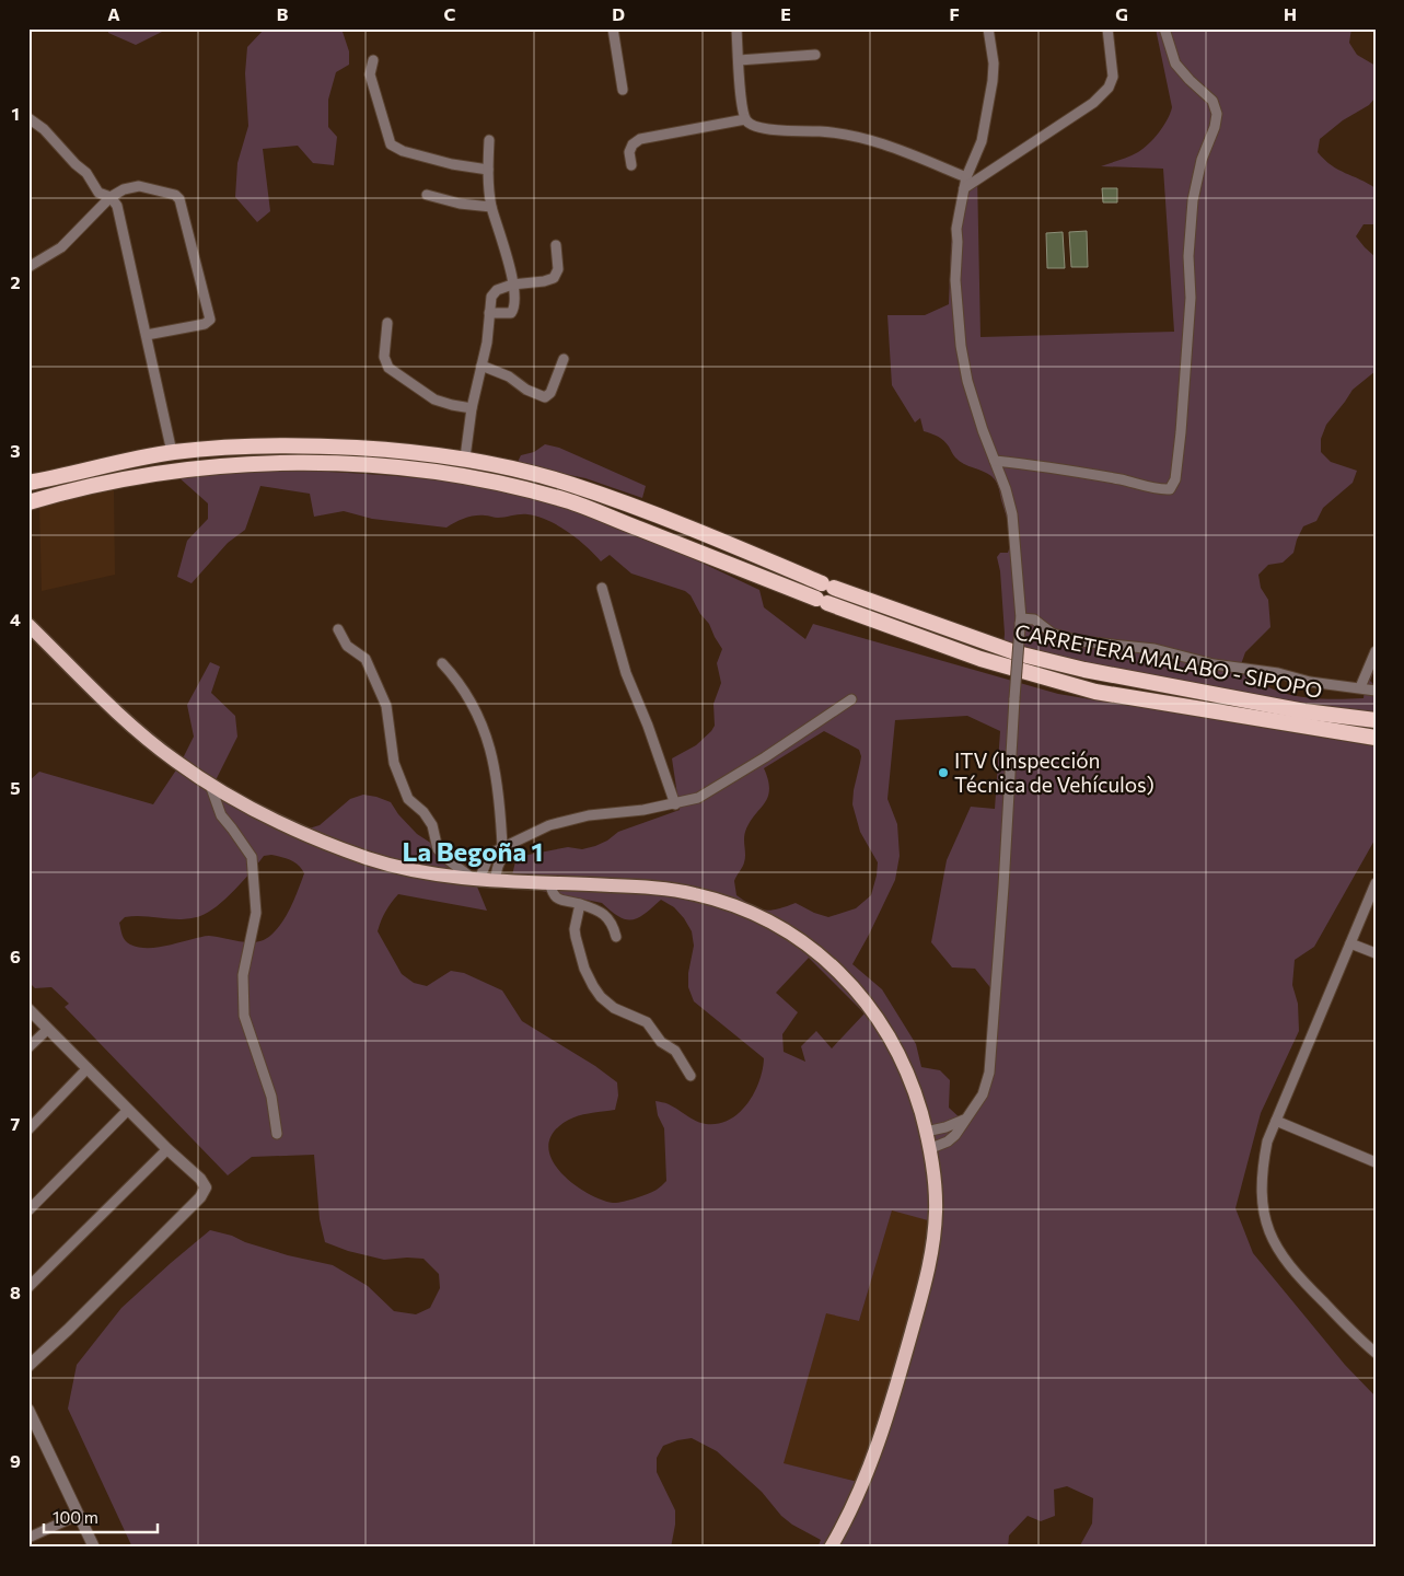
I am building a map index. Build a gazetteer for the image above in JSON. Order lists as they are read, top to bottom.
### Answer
{
  "streets": {
    "highway": ["CARRETERA MALABO - SIPOPO"]
  },
  "districts": ["La Begoña 1"],
  "places": ["ITV (Inspección Técnica de Vehículos)"],
  "scale_bar": "100 m",
  "grid": {
    "columns": [
      "A",
      "B",
      "C",
      "D",
      "E",
      "F",
      "G",
      "H"
    ],
    "rows": [
      "1",
      "2",
      "3",
      "4",
      "5",
      "6",
      "7",
      "8",
      "9"
    ]
  }
}
